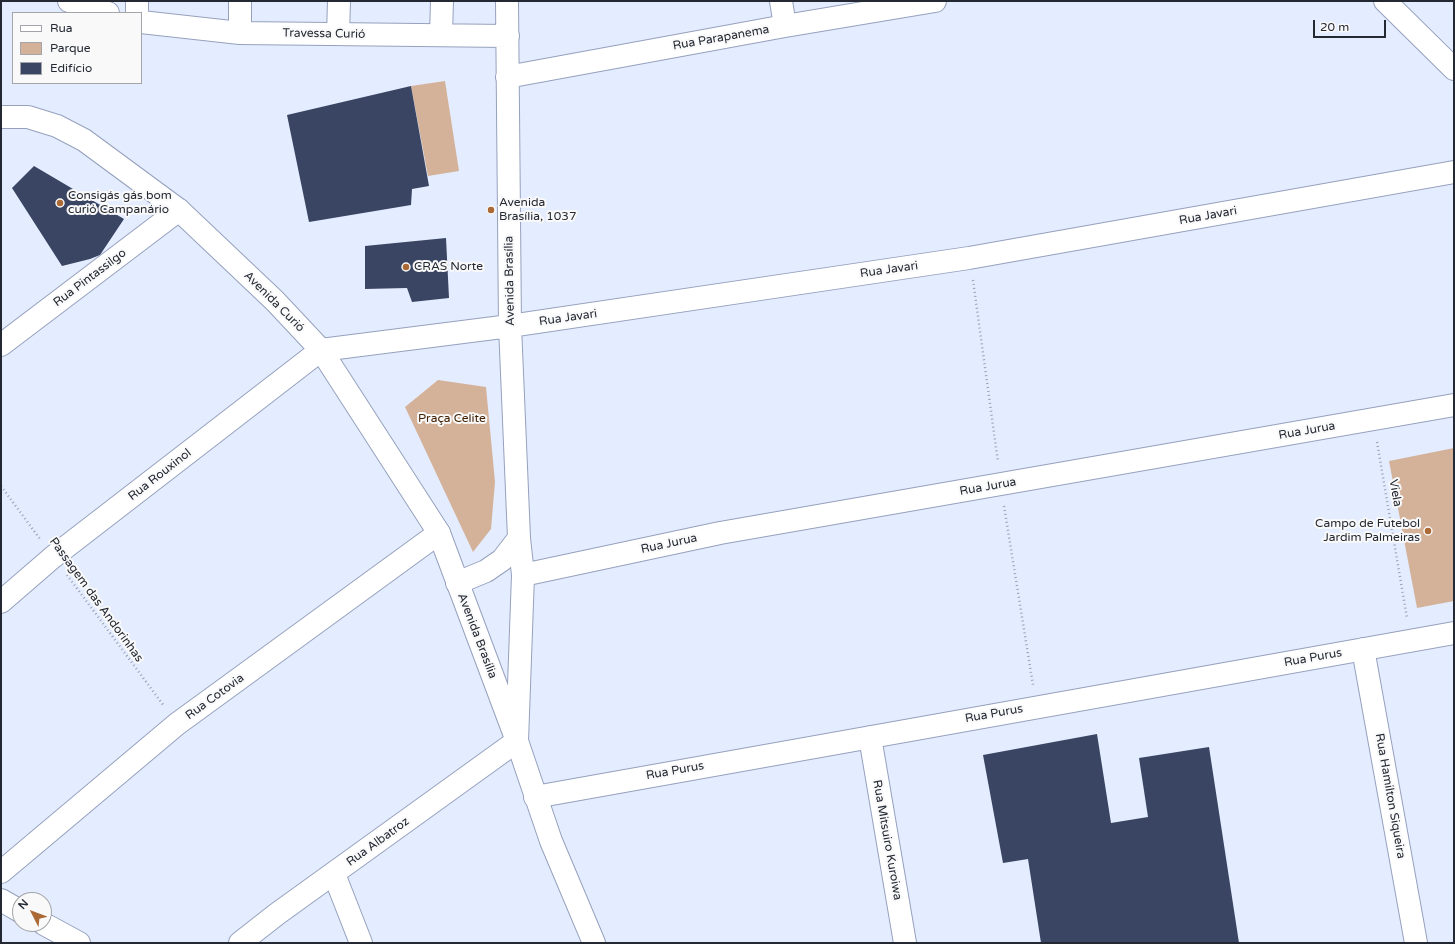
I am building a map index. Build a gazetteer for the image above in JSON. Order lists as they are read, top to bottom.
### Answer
{
  "streets": {
    "street": [
      "Travessa Curió",
      "Rua Parapanema",
      "Rua Javari",
      "Rua Pintassilgo",
      "Avenida Brasília",
      "Avenida Curió",
      "Rua Jurua",
      "Rua Rouxinol",
      "Rua Purus",
      "Rua Cotovia",
      "Rua Hamilton Siqueira",
      "Rua Mitsuiro Kuroiwa",
      "Rua Albatroz"
    ],
    "path": ["Viela", "Passagem das Andorinhas"]
  },
  "crossings": [
    ["Travessa Curió", "Avenida Brasília"],
    ["Rua Parapanema", "Avenida Brasília"],
    ["Rua Javari", "Avenida Brasília"],
    ["Rua Javari", "Avenida Curió"],
    ["Rua Javari", "Rua Rouxinol"],
    ["Rua Pintassilgo", "Avenida Curió"],
    ["Avenida Brasília", "Avenida Curió"],
    ["Avenida Brasília", "Rua Jurua"],
    ["Avenida Brasília", "Rua Purus"],
    ["Avenida Brasília", "Rua Albatroz"],
    ["Avenida Curió", "Rua Rouxinol"],
    ["Avenida Curió", "Rua Cotovia"],
    ["Rua Jurua", "Viela"],
    ["Rua Rouxinol", "Passagem das Andorinhas"],
    ["Viela", "Rua Purus"],
    ["Passagem das Andorinhas", "Rua Cotovia"],
    ["Rua Purus", "Rua Hamilton Siqueira"],
    ["Rua Purus", "Rua Mitsuiro Kuroiwa"]
  ],
  "parks": ["Praça Celite"],
  "places": [
    "Consigás gás bom curió Campanário",
    "Avenida Brasília, 1037",
    "CRAS Norte",
    "Campo de Futebol Jardim Palmeiras"
  ],
  "legend": ["Rua", "Parque", "Edifício"],
  "scale_bar": "20 m",
  "north": "top left"
}
